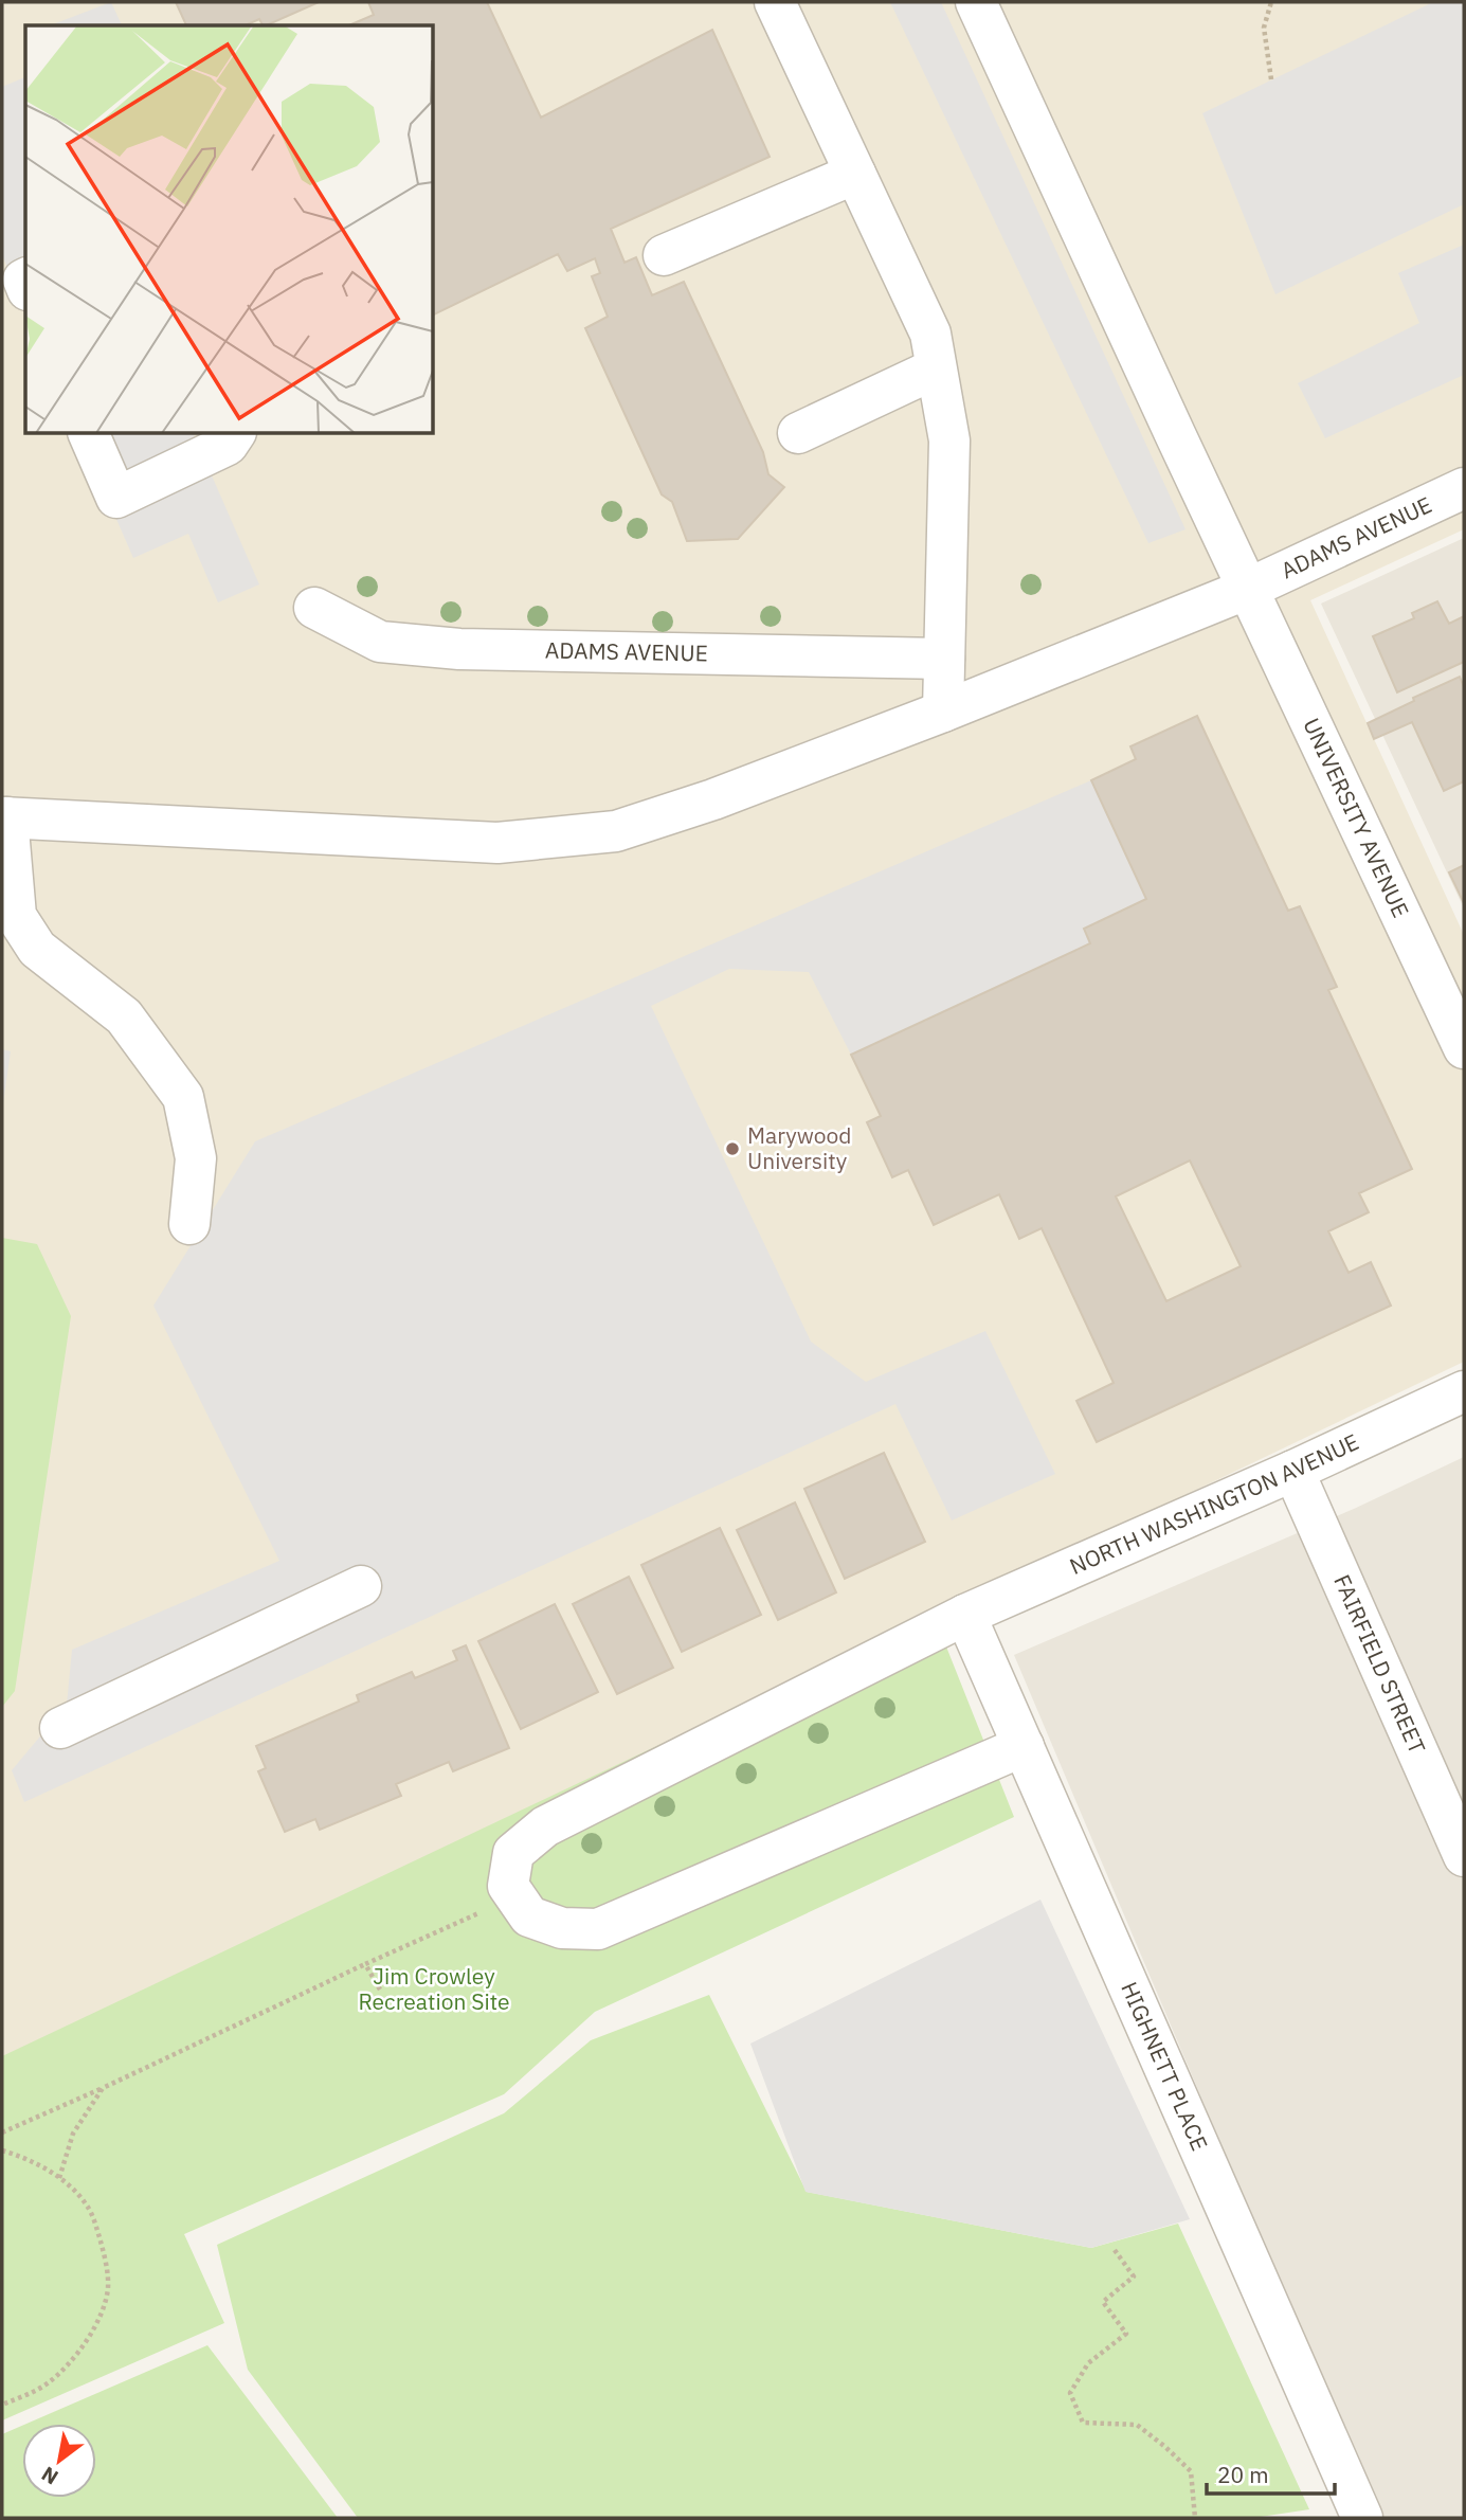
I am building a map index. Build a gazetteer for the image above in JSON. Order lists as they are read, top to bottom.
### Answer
{
  "streets": {
    "street": [
      "ADAMS AVENUE",
      "UNIVERSITY AVENUE",
      "NORTH WASHINGTON AVENUE",
      "FAIRFIELD STREET",
      "HIGHNETT PLACE"
    ]
  },
  "crossings": [
    ["ADAMS AVENUE", "UNIVERSITY AVENUE"],
    ["NORTH WASHINGTON AVENUE", "FAIRFIELD STREET"],
    ["NORTH WASHINGTON AVENUE", "HIGHNETT PLACE"]
  ],
  "parks": ["Jim Crowley Recreation Site"],
  "places": ["Marywood University"],
  "scale_bar": "20 m",
  "north": "bottom left"
}
